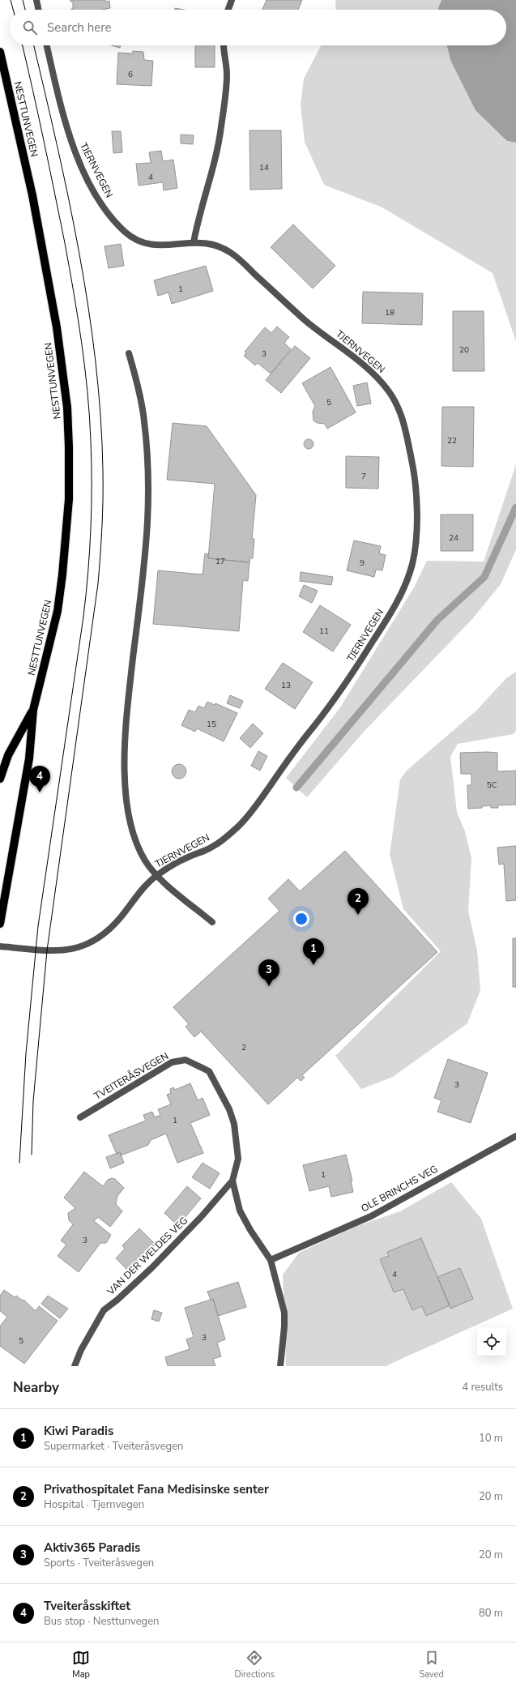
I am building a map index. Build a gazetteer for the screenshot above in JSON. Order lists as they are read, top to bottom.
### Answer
{
  "streets": {
    "main road": ["NESTTUNVEGEN"],
    "street": [
      "TJERNVEGEN",
      "TVEITERÅSVEGEN",
      "OLE BRINCHS VEG",
      "VAN DER WELDES VEG"
    ]
  },
  "crossings": [
    ["TVEITERÅSVEGEN", "OLE BRINCHS VEG"],
    ["TVEITERÅSVEGEN", "VAN DER WELDES VEG"]
  ],
  "house_numbers": [
    "6",
    "14",
    "4",
    "1",
    "18",
    "20",
    "3",
    "5",
    "22",
    "7",
    "24",
    "17",
    "9",
    "11",
    "13",
    "15",
    "5C",
    "2",
    "3",
    "1",
    "1",
    "3",
    "4",
    "3",
    "5"
  ],
  "page": {
    "search": "Search here",
    "pins": [
      "4",
      "2",
      "1",
      "3"
    ],
    "heading": ["Nearby", "4 results"],
    "list": [
      {
        "mark": "1",
        "name": "Kiwi Paradis",
        "note": "Supermarket · Tveiteråsvegen",
        "value": "10 m"
      },
      {
        "mark": "2",
        "name": "Privathospitalet Fana Medisinske senter",
        "note": "Hospital · Tjernvegen",
        "value": "20 m"
      },
      {
        "mark": "3",
        "name": "Aktiv365 Paradis",
        "note": "Sports · Tveiteråsvegen",
        "value": "20 m"
      },
      {
        "mark": "4",
        "name": "Tveiteråsskiftet",
        "note": "Bus stop · Nesttunvegen",
        "value": "80 m"
      }
    ],
    "nav": ["Map", "Directions", "Saved"]
  }
}
